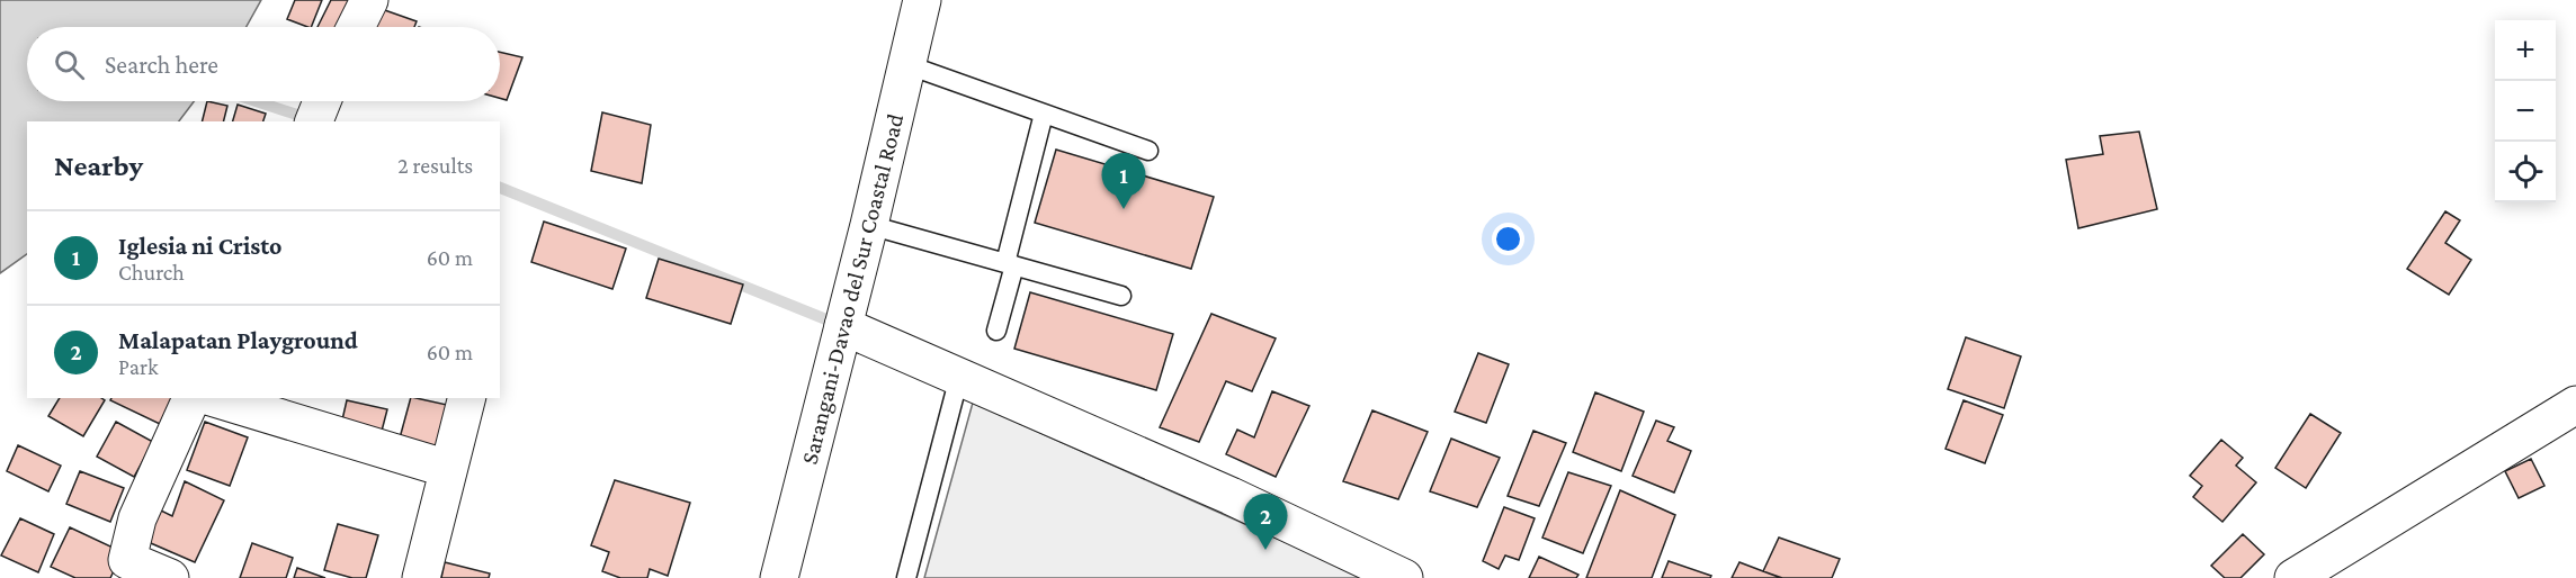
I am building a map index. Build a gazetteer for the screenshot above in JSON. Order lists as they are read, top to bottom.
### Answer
{
  "streets": {
    "street": ["Sarangani-Davao del Sur Coastal Road"]
  },
  "page": {
    "map_buttons": ["+", "−"],
    "search": "Search here",
    "heading": ["Nearby", "2 results"],
    "pins": ["1", "2"],
    "list": [
      {
        "mark": "1",
        "name": "Iglesia ni Cristo",
        "note": "Church",
        "value": "60 m"
      },
      {
        "mark": "2",
        "name": "Malapatan Playground",
        "note": "Park",
        "value": "60 m"
      }
    ]
  }
}
